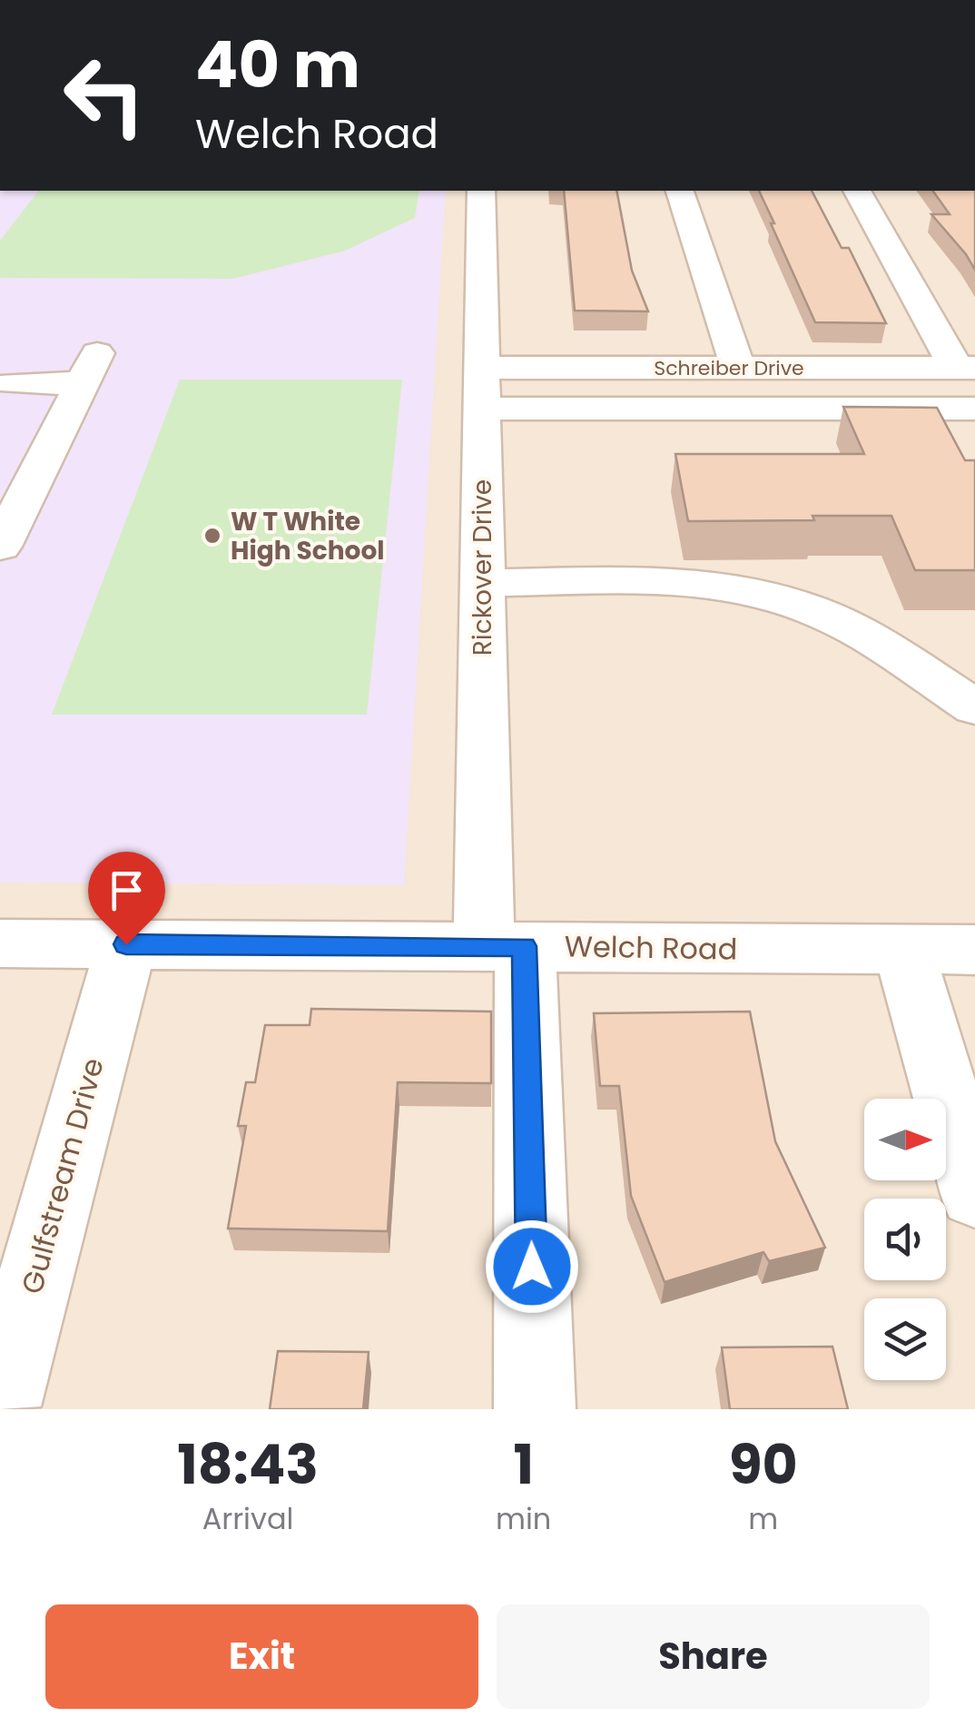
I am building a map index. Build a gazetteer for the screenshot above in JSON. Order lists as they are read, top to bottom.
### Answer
{
  "streets": {
    "street": [
      "Schreiber Drive",
      "Rickover Drive",
      "Welch Road",
      "Gulfstream Drive"
    ]
  },
  "crossings": [
    ["Schreiber Drive", "Rickover Drive"],
    ["Rickover Drive", "Welch Road"],
    ["Welch Road", "Gulfstream Drive"]
  ],
  "places": ["W T White High School"],
  "north": "right",
  "page": {
    "turn": ["40 m", "Welch Road"],
    "eta": [
      "18:43",
      "Arrival",
      "1",
      "min",
      "90",
      "m"
    ],
    "buttons": ["Exit", "Share"]
  }
}
